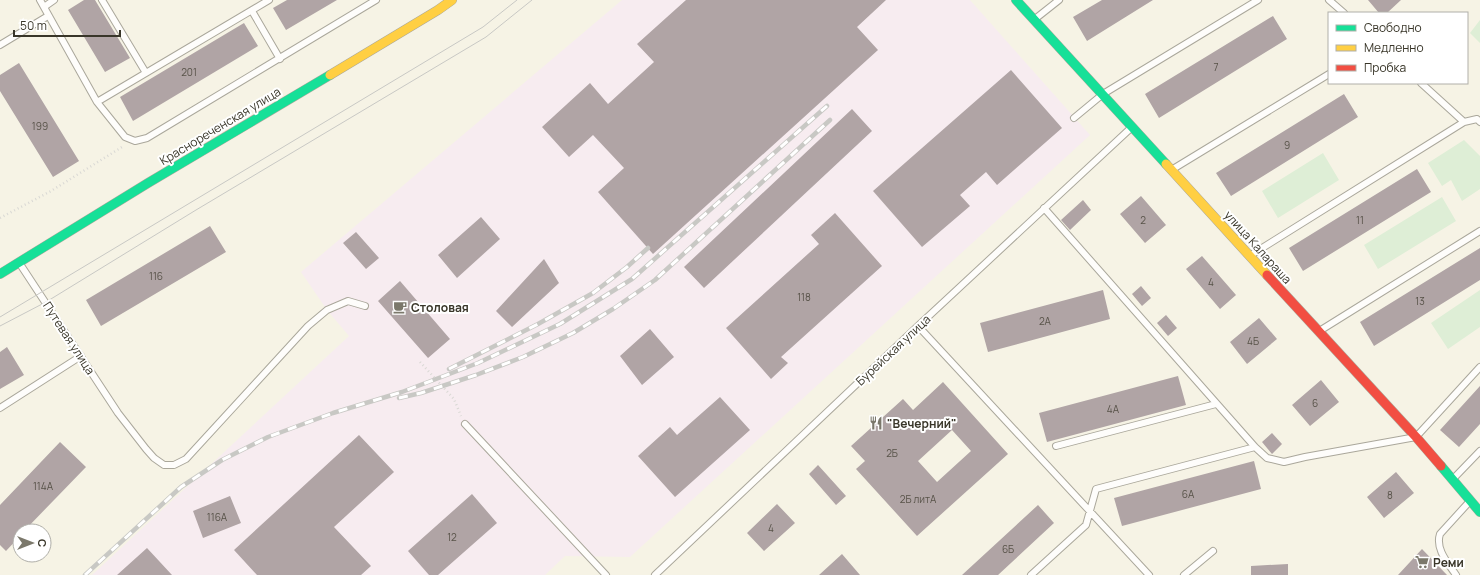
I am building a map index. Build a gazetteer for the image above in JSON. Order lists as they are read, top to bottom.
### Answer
{
  "streets": {
    "street": ["Краснореченская улица", "улица Калараша"],
    "lane": ["Путевая улица", "Бурейская улица"]
  },
  "crossings": [
    ["Краснореченская улица", "Путевая улица"],
    ["улица Калараша", "Бурейская улица"]
  ],
  "places": {
    "cafe": ["Столовая"],
    "restaurant": ["\"Вечерний\""],
    "supermarket": ["Реми"]
  },
  "house_numbers": [
    "7",
    "201",
    "199",
    "9",
    "2",
    "11",
    "116",
    "4",
    "118",
    "13",
    "2А",
    "4Б",
    "6",
    "4А",
    "2Б",
    "114А",
    "6А",
    "8",
    "2Б литА",
    "116А",
    "4",
    "12",
    "6Б"
  ],
  "legend": ["Свободно", "Медленно", "Пробка"],
  "scale_bar": "50 m",
  "north": "right"
}
